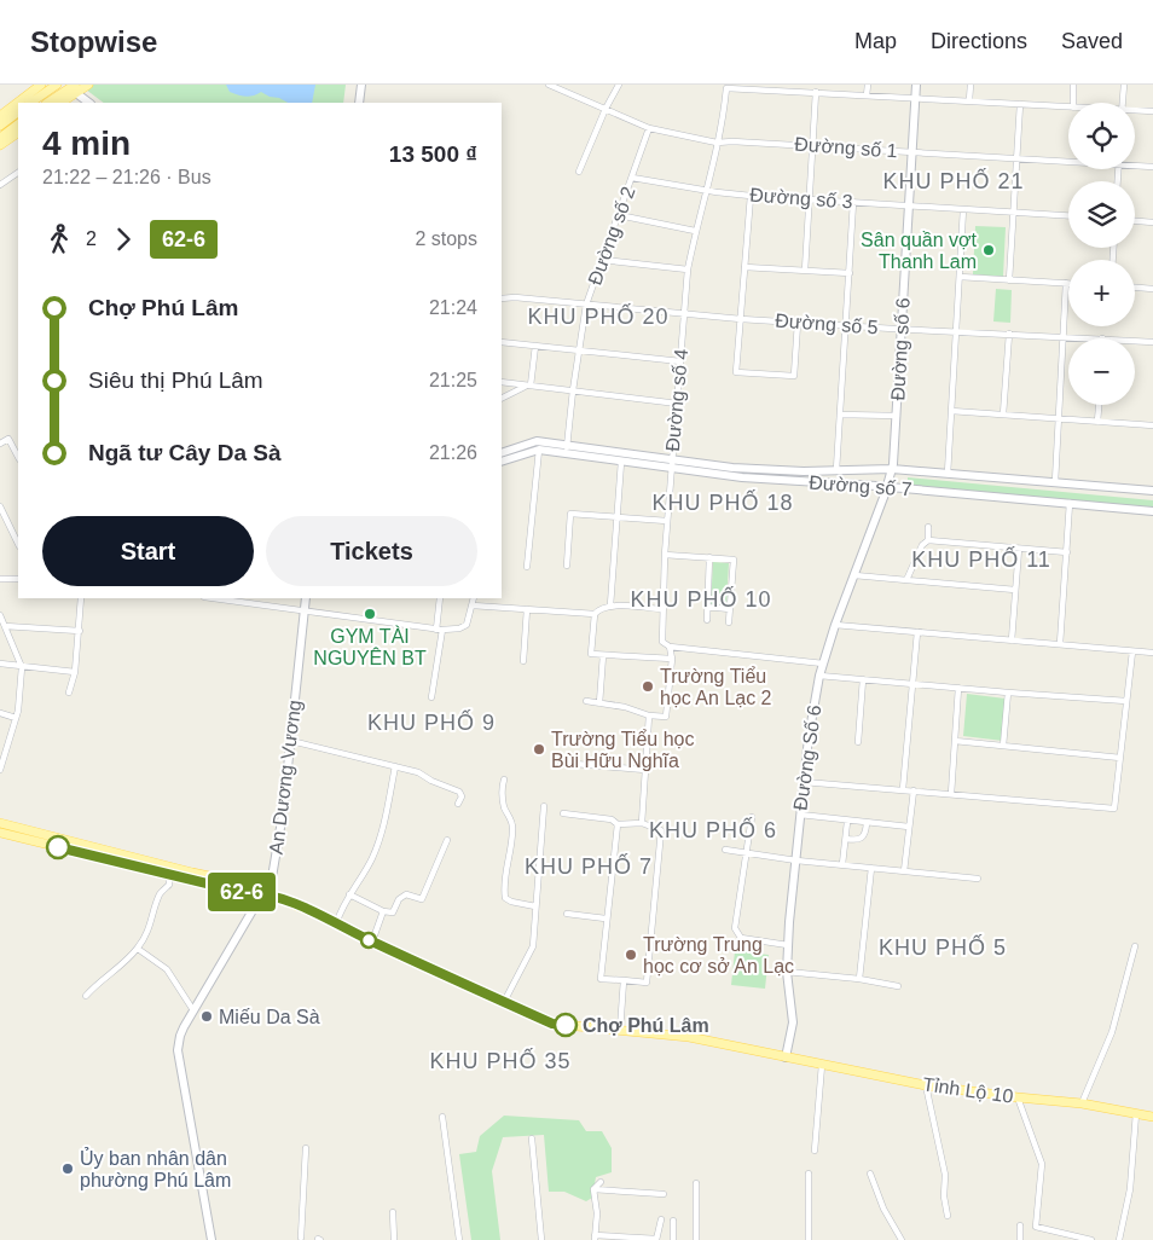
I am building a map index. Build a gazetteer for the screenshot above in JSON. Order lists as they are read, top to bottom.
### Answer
{
  "streets": {
    "main road": [
      "Đường số 6",
      "Đường số 7",
      "Đường Số 6",
      "An Dương Vương",
      "Tỉnh Lộ 10"
    ],
    "street": [
      "Đường số 1",
      "Đường số 3",
      "Đường số 2",
      "Đường số 5",
      "Đường số 4"
    ]
  },
  "crossings": [
    ["Đường số 1", "Đường số 2"],
    ["Đường số 1", "Đường số 6"],
    ["Đường số 1", "Đường số 4"],
    ["Đường số 3", "Đường số 2"],
    ["Đường số 3", "Đường số 6"],
    ["Đường số 3", "Đường số 4"],
    ["Đường số 2", "Đường số 5"],
    ["Đường số 2", "Đường số 7"],
    ["Đường số 5", "Đường số 6"],
    ["Đường số 5", "Đường số 4"],
    ["Đường số 6", "Đường số 7"],
    ["Đường số 6", "Đường Số 6"],
    ["Đường số 4", "Đường số 7"],
    ["Đường số 7", "Đường Số 6"],
    ["Đường Số 6", "Tỉnh Lộ 10"]
  ],
  "districts": [
    "KHU PHỐ 21",
    "KHU PHỐ 20",
    "KHU PHỐ 18",
    "KHU PHỐ 11",
    "KHU PHỐ 10",
    "KHU PHỐ 9",
    "KHU PHỐ 6",
    "KHU PHỐ 7",
    "KHU PHỐ 5",
    "KHU PHỐ 35"
  ],
  "places": [
    "Sân quần vợt Thanh Lam",
    "GYM TÀI NGUYÊN BT",
    "Trường Tiểu học An Lạc 2",
    "Trường Tiểu học Bùi Hữu Nghĩa",
    "Trường Trung học cơ sở An Lạc",
    "Miếu Da Sà",
    "Chợ Phú Lâm",
    "Ủy ban nhân dân phường Phú Lâm"
  ],
  "lines": ["bus line 62-6"],
  "page": {
    "header": "Stopwise",
    "nav": ["Map", "Directions", "Saved"],
    "on_map": "62-6",
    "map_buttons": ["+", "−"],
    "heading": ["4 min", "21:22 – 21:26 · Bus", "13 500 ₫"],
    "legs": ["2", "62-6", "2 stops"],
    "list": [
      {
        "name": "Chợ Phú Lâm",
        "value": "21:24"
      },
      {
        "name": "Siêu thị Phú Lâm",
        "value": "21:25"
      },
      {
        "name": "Ngã tư Cây Da Sà",
        "value": "21:26"
      }
    ],
    "buttons": ["Start", "Tickets"]
  }
}
